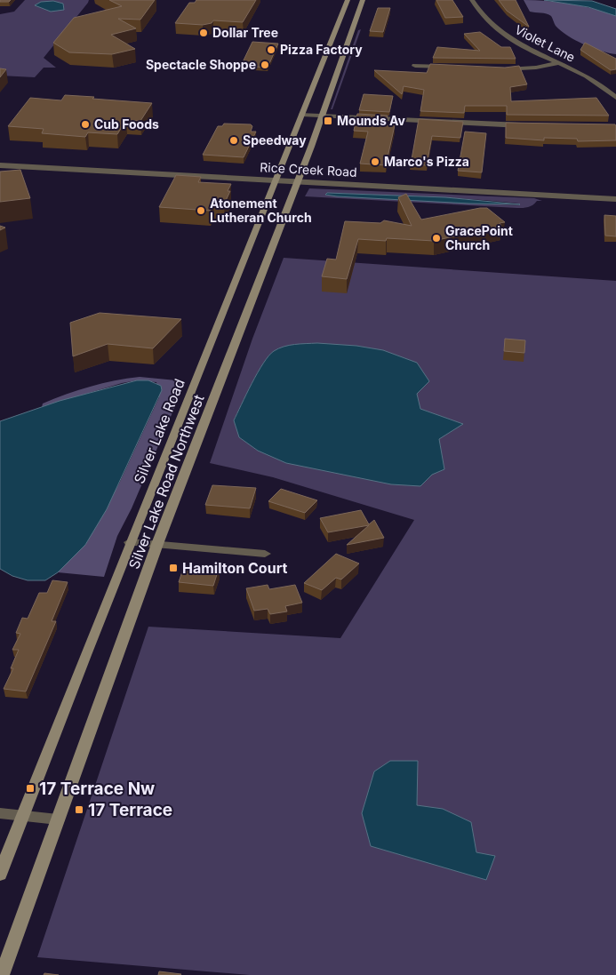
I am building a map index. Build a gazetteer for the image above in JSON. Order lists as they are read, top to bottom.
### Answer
{
  "streets": {
    "main road": ["Silver Lake Road", "Silver Lake Road Northwest"],
    "street": ["Violet Lane", "Rice Creek Road"]
  },
  "crossings": [
    ["Rice Creek Road", "Silver Lake Road"],
    ["Rice Creek Road", "Silver Lake Road Northwest"]
  ],
  "places": {
    "other": [
      "Dollar Tree",
      "Pizza Factory",
      "Spectacle Shoppe",
      "Cub Foods",
      "Speedway",
      "Marco's Pizza",
      "Atonement Lutheran Church",
      "GracePoint Church"
    ],
    "transit": [
      "Mounds Av",
      "Hamilton Court",
      "17 Terrace Nw",
      "17 Terrace"
    ]
  }
}
